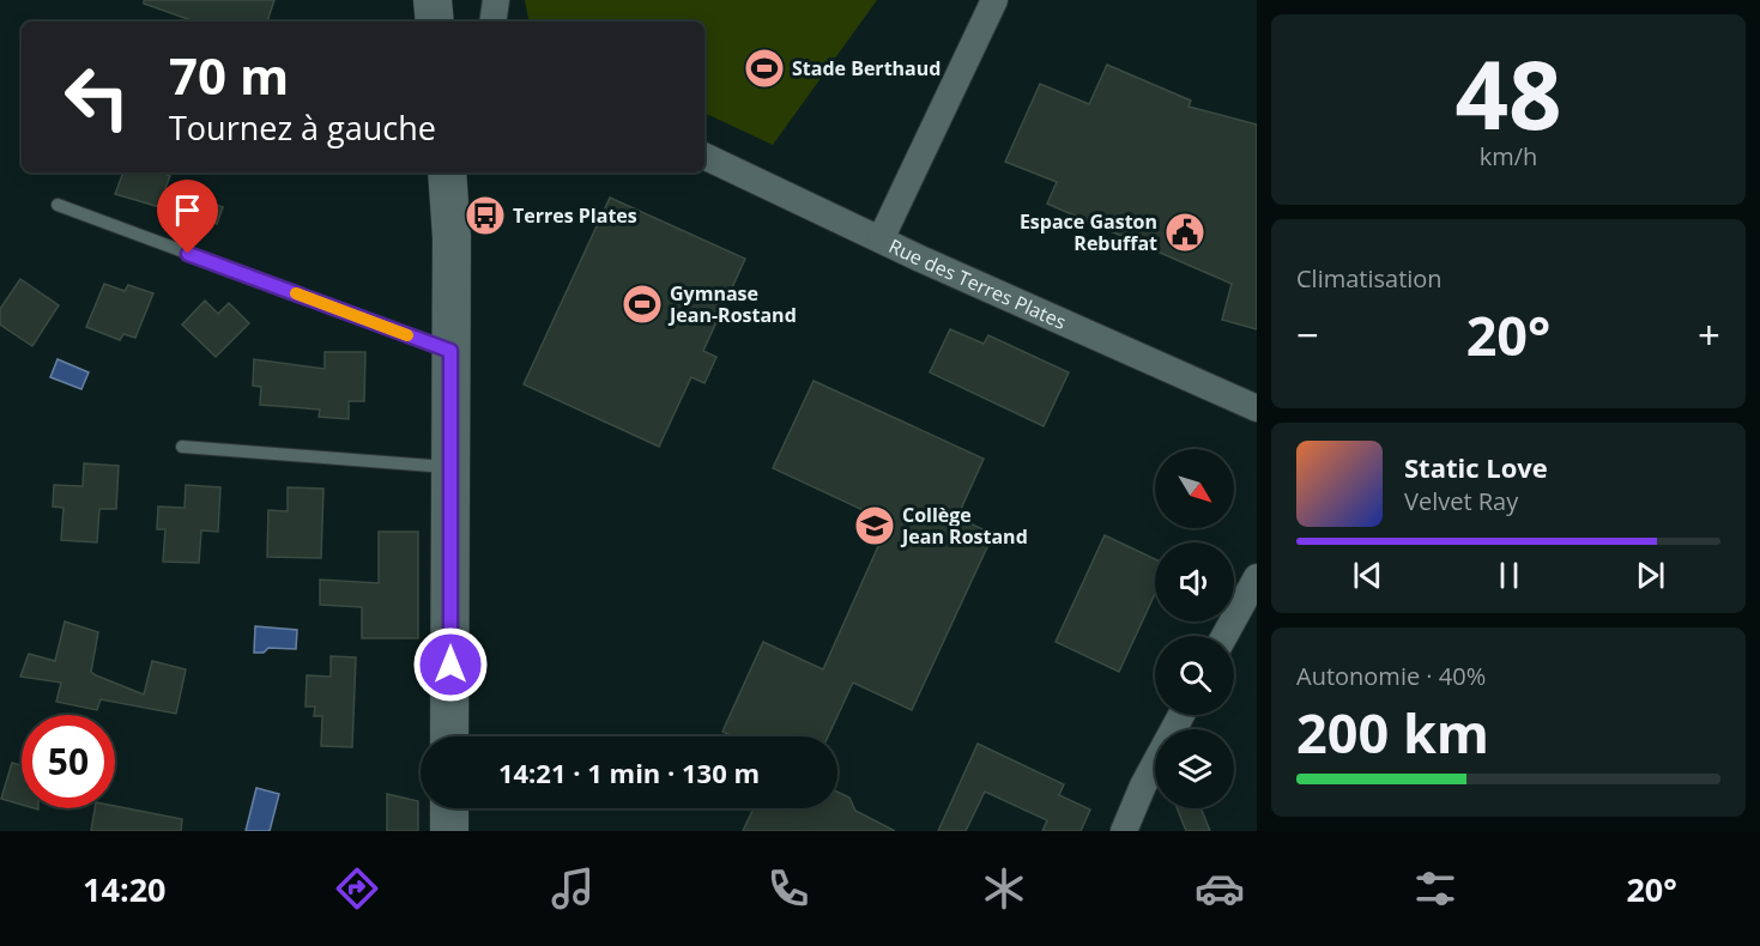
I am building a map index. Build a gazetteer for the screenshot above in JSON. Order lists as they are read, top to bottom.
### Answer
{
  "streets": {
    "street": ["Rue des Terres Plates"]
  },
  "places": {
    "sports": ["Stade Berthaud", "Gymnase Jean-Rostand"],
    "bus stop": ["Terres Plates"],
    "public building": ["Espace Gaston Rebuffat"],
    "school or university": ["Collège Jean Rostand"]
  },
  "north": "bottom right",
  "page": {
    "tile": [
      ["48", "km/h"],
      "Climatisation",
      ["Autonomie · 40%", "200 km"]
    ],
    "turn": ["70 m", "Tournez à gauche"],
    "heat": ["−", "20°", "+"],
    "song": ["Static Love", "Velvet Ray"],
    "limit": "50",
    "trip": "14:21 · 1 min · 130 m",
    "tabs": ["14:20", "20°"]
  }
}
